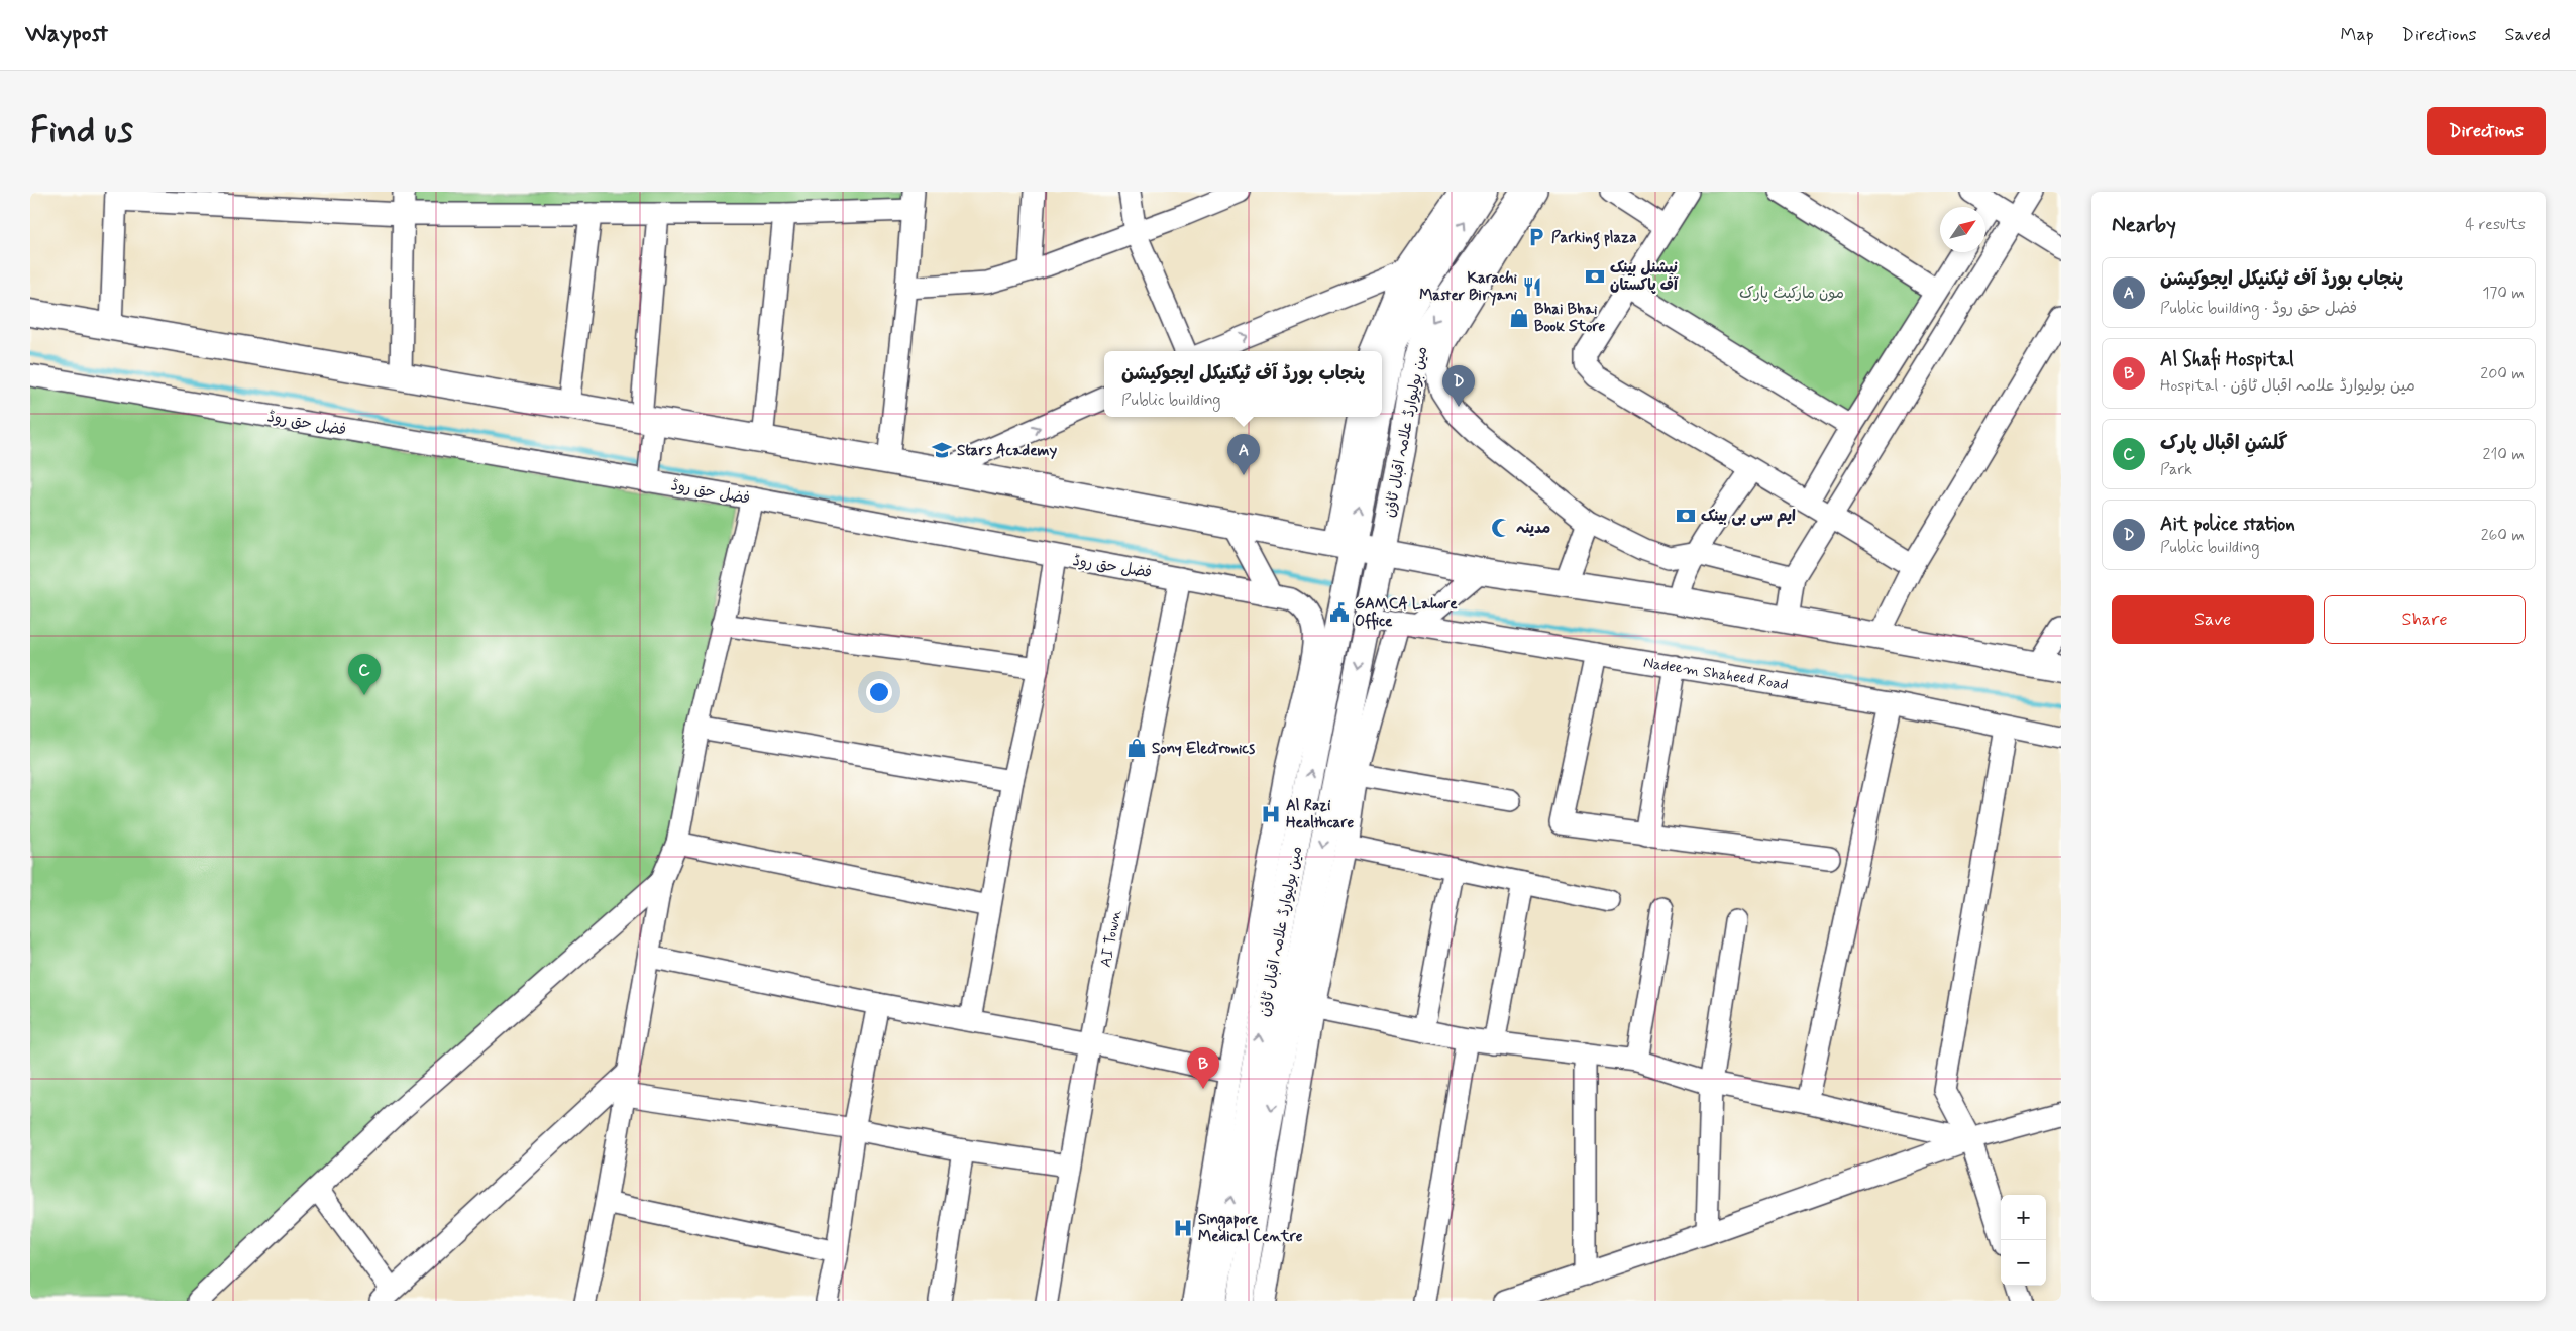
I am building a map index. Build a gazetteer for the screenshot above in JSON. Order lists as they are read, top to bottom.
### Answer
{
  "streets": {
    "main road": ["مین بولیوارڈ علامہ اقبال ٹاؤن"],
    "street": ["فضل حق روڈ", "Nadeem Shaheed Road", "AI Town"]
  },
  "crossings": [
    ["فضل حق روڈ", "مین بولیوارڈ علامہ اقبال ٹاؤن"],
    ["فضل حق روڈ", "AI Town"],
    ["مین بولیوارڈ علامہ اقبال ٹاؤن", "Nadeem Shaheed Road"]
  ],
  "parks": ["مون مارکیٹ پارک"],
  "places": {
    "parking": ["Parking plaza"],
    "bank": ["نیشنل بینک آف پاکستان", "ایم سی بی بینک"],
    "restaurant": ["Karachi Master Biryani"],
    "shop": ["Bhai Bhai Book Store", "Sony Electronics"],
    "school or university": ["Stars Academy"],
    "mosque": ["مدینہ"],
    "public building": ["GAMCA Lahore Office"],
    "hospital": ["Al Razi Healthcare", "Singapore Medical Centre"]
  },
  "north": "top right",
  "page": {
    "header": "Waypost",
    "nav": ["Map", "Directions", "Saved"],
    "buttons": [
      "Directions",
      ["Save", "Share"]
    ],
    "title": "Find us",
    "heading": ["Nearby", "4 results"],
    "list": [
      {
        "mark": "A",
        "name": "پنجاب بورڈ آف ٹیکنیکل ایجوکیشن",
        "note": "Public building · فضل حق روڈ",
        "value": "170 m"
      },
      {
        "mark": "B",
        "name": "Al Shafi Hospital",
        "note": "Hospital · مین بولیوارڈ علامہ اقبال ٹاؤن",
        "value": "200 m"
      },
      {
        "mark": "C",
        "name": "گلشنِ اقبال پارک",
        "note": "Park",
        "value": "210 m"
      },
      {
        "mark": "D",
        "name": "Ait police station",
        "note": "Public building",
        "value": "260 m"
      }
    ],
    "popup": ["پنجاب بورڈ آف ٹیکنیکل ایجوکیشن", "Public building"],
    "pins": [
      "D",
      "A",
      "C",
      "B"
    ],
    "map_buttons": ["+", "−"]
  }
}
